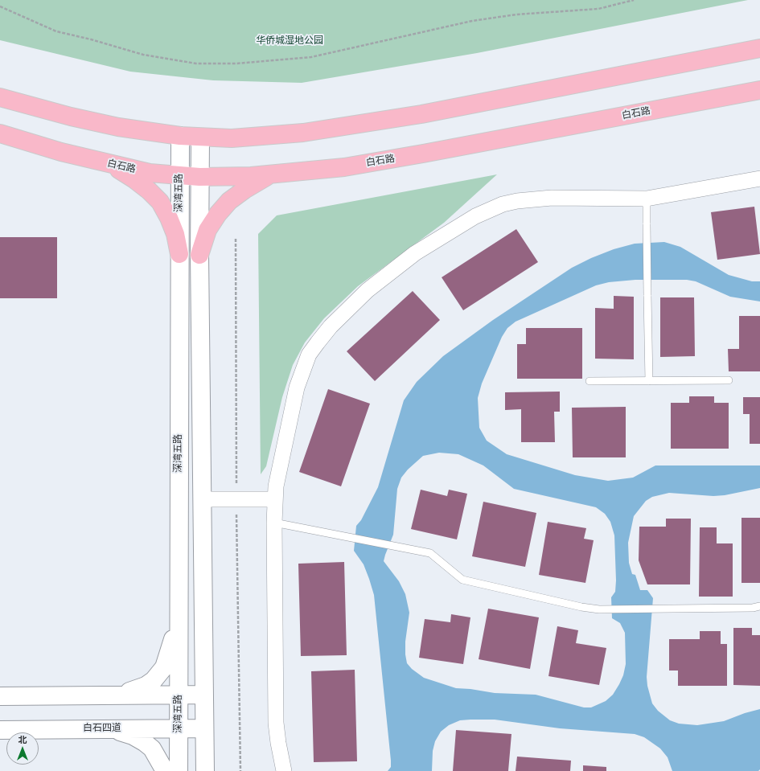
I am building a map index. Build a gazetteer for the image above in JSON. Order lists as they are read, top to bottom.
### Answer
{
  "streets": {
    "main road": ["白石路"],
    "street": ["深湾五路", "白石四道"]
  },
  "crossings": [
    ["白石路", "深湾五路"],
    ["深湾五路", "白石四道"]
  ],
  "parks": ["华侨城湿地公园"],
  "north": "top"
}
